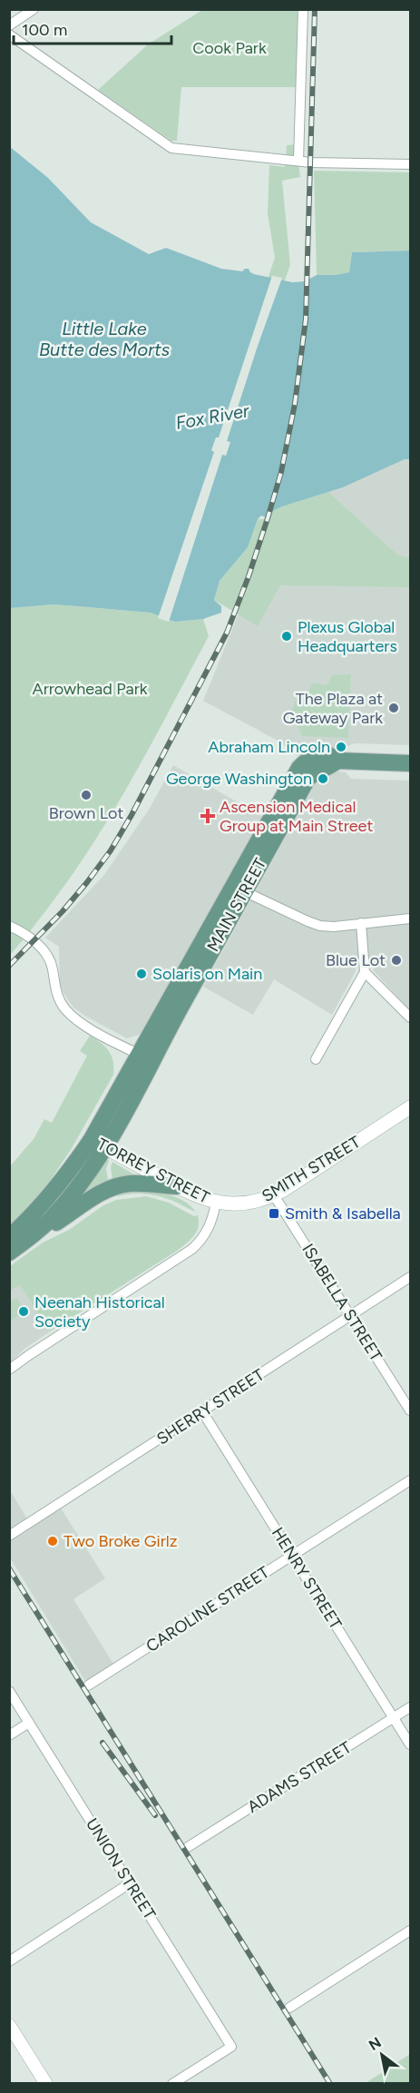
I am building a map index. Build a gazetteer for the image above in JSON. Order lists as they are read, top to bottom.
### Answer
{
  "streets": {
    "main road": ["MAIN STREET", "SMITH STREET", "TORREY STREET"],
    "street": [
      "ISABELLA STREET",
      "SHERRY STREET",
      "HENRY STREET",
      "CAROLINE STREET",
      "ADAMS STREET",
      "UNION STREET"
    ]
  },
  "crossings": [
    ["MAIN STREET", "TORREY STREET"],
    ["SMITH STREET", "TORREY STREET"],
    ["SMITH STREET", "ISABELLA STREET"],
    ["ISABELLA STREET", "SHERRY STREET"],
    ["SHERRY STREET", "HENRY STREET"],
    ["HENRY STREET", "CAROLINE STREET"],
    ["HENRY STREET", "ADAMS STREET"]
  ],
  "water": ["Little Lake Butte des Morts", "Fox River"],
  "parks": ["Cook Park", "Arrowhead Park"],
  "places": {
    "other": [
      "Plexus Global Headquarters",
      "The Plaza at Gateway Park",
      "Abraham Lincoln",
      "George Washington",
      "Brown Lot",
      "Blue Lot",
      "Solaris on Main",
      "Neenah Historical Society",
      "Two Broke Girlz"
    ],
    "health": ["Ascension Medical Group at Main Street"],
    "transit": ["Smith & Isabella"]
  },
  "scale_bar": "100 m",
  "north": "top left"
}
